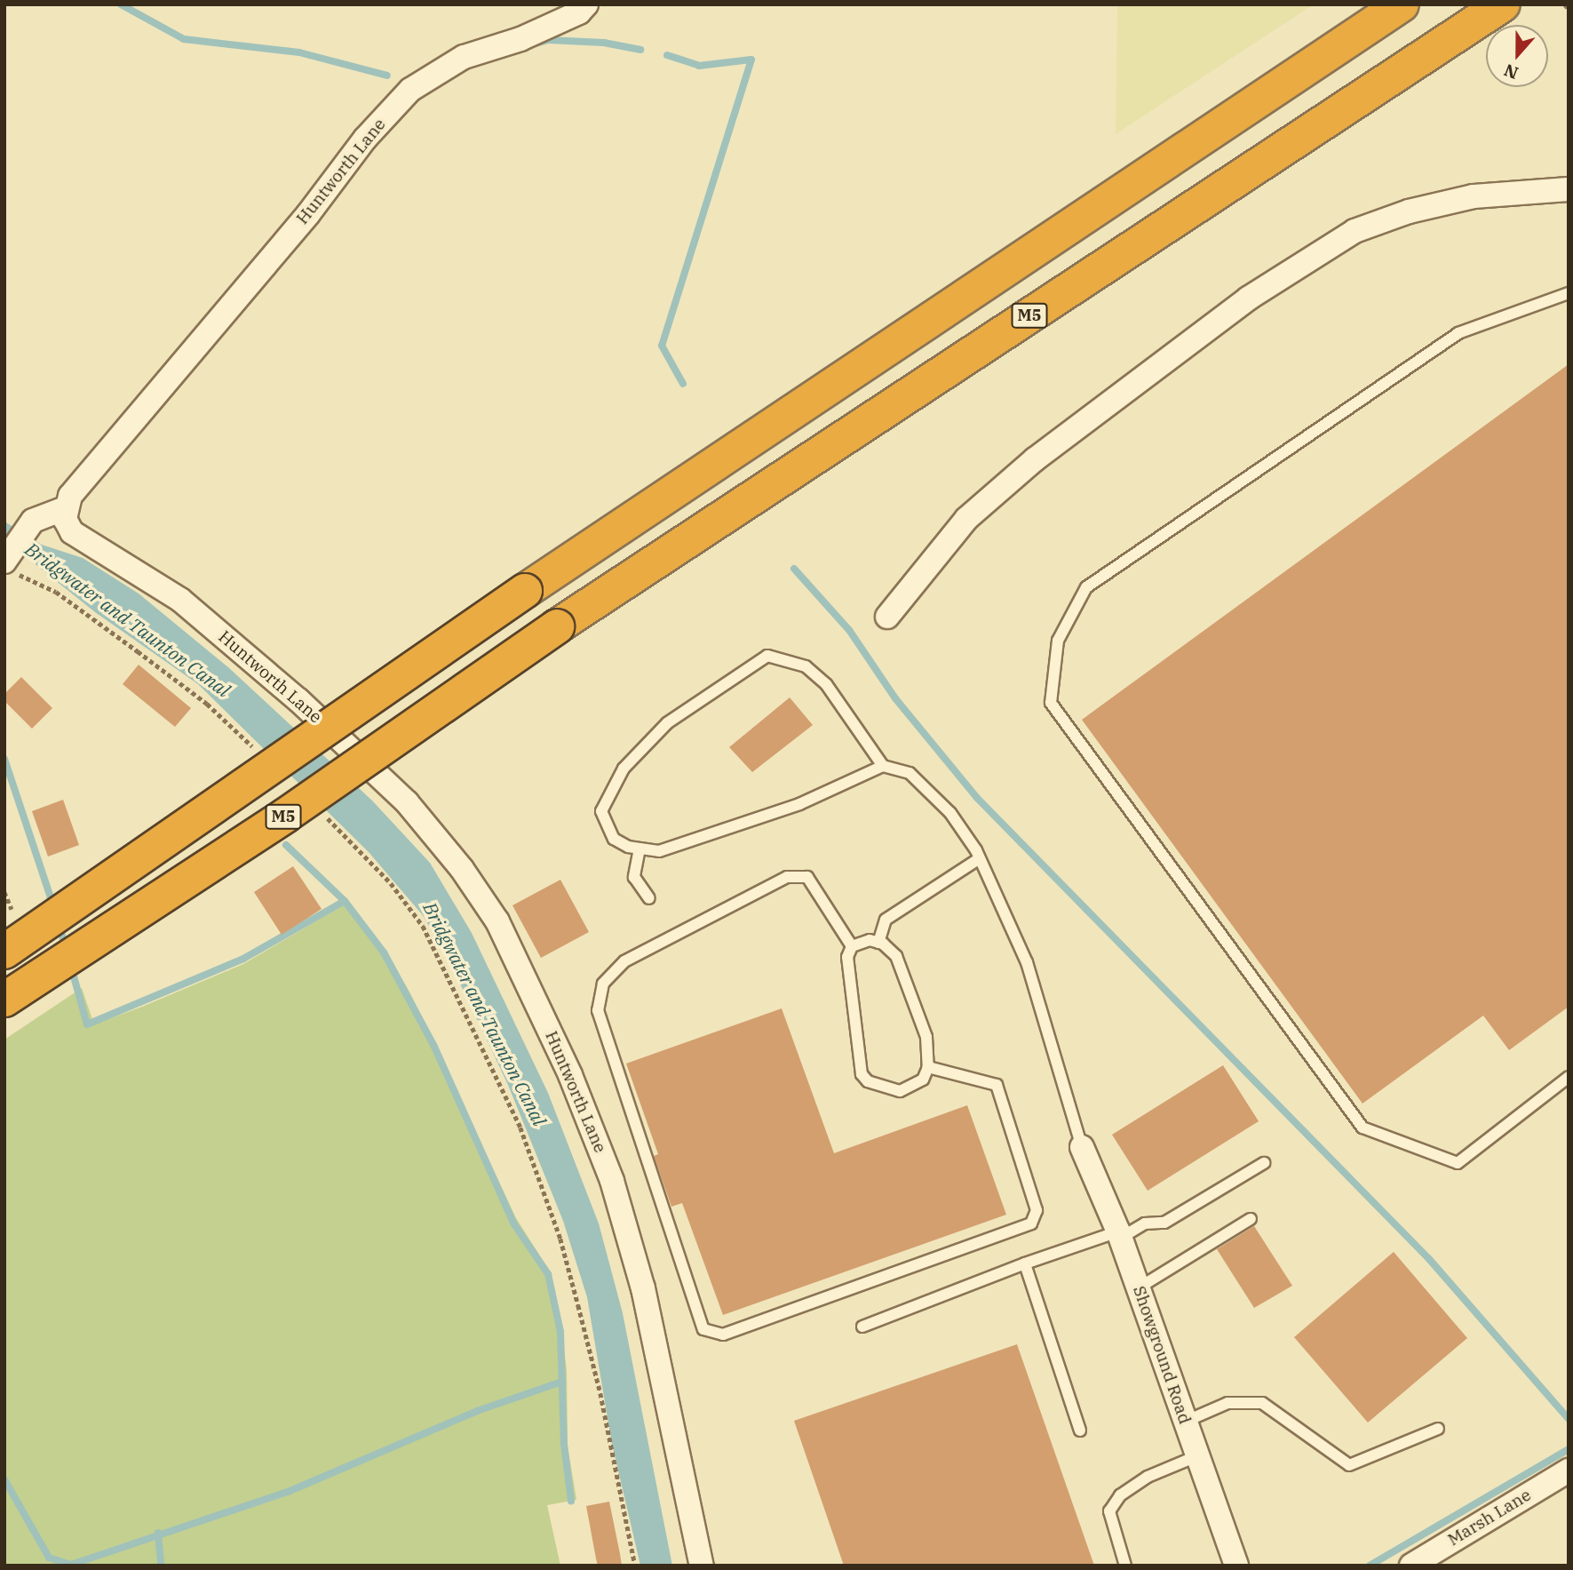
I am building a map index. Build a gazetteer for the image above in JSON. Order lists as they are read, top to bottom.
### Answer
{
  "streets": {
    "highway": ["M5"],
    "street": ["Huntworth Lane", "Showground Road", "Marsh Lane"]
  },
  "water": ["Bridgwater and Taunton Canal"],
  "north": "bottom"
}
